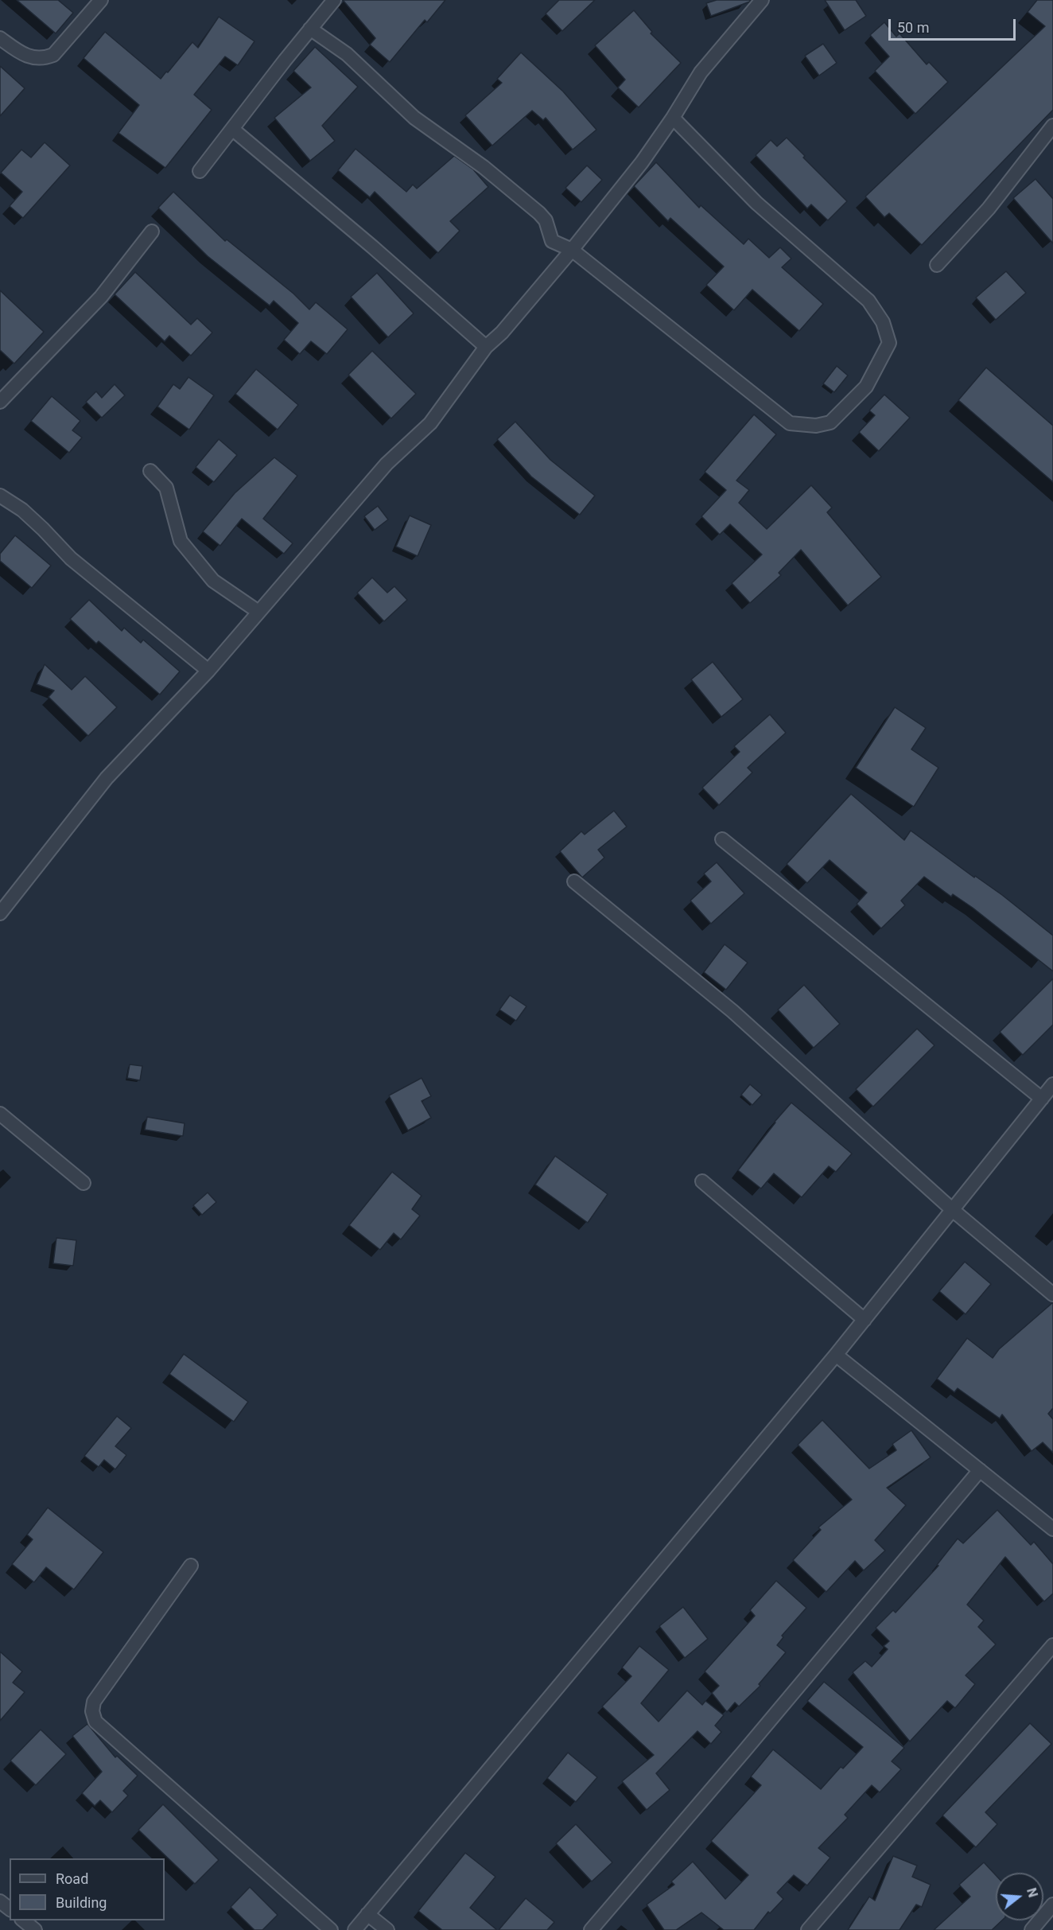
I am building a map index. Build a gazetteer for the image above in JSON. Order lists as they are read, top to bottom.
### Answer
{
  "legend": ["Road", "Building"],
  "scale_bar": "50 m",
  "north": "right"
}
